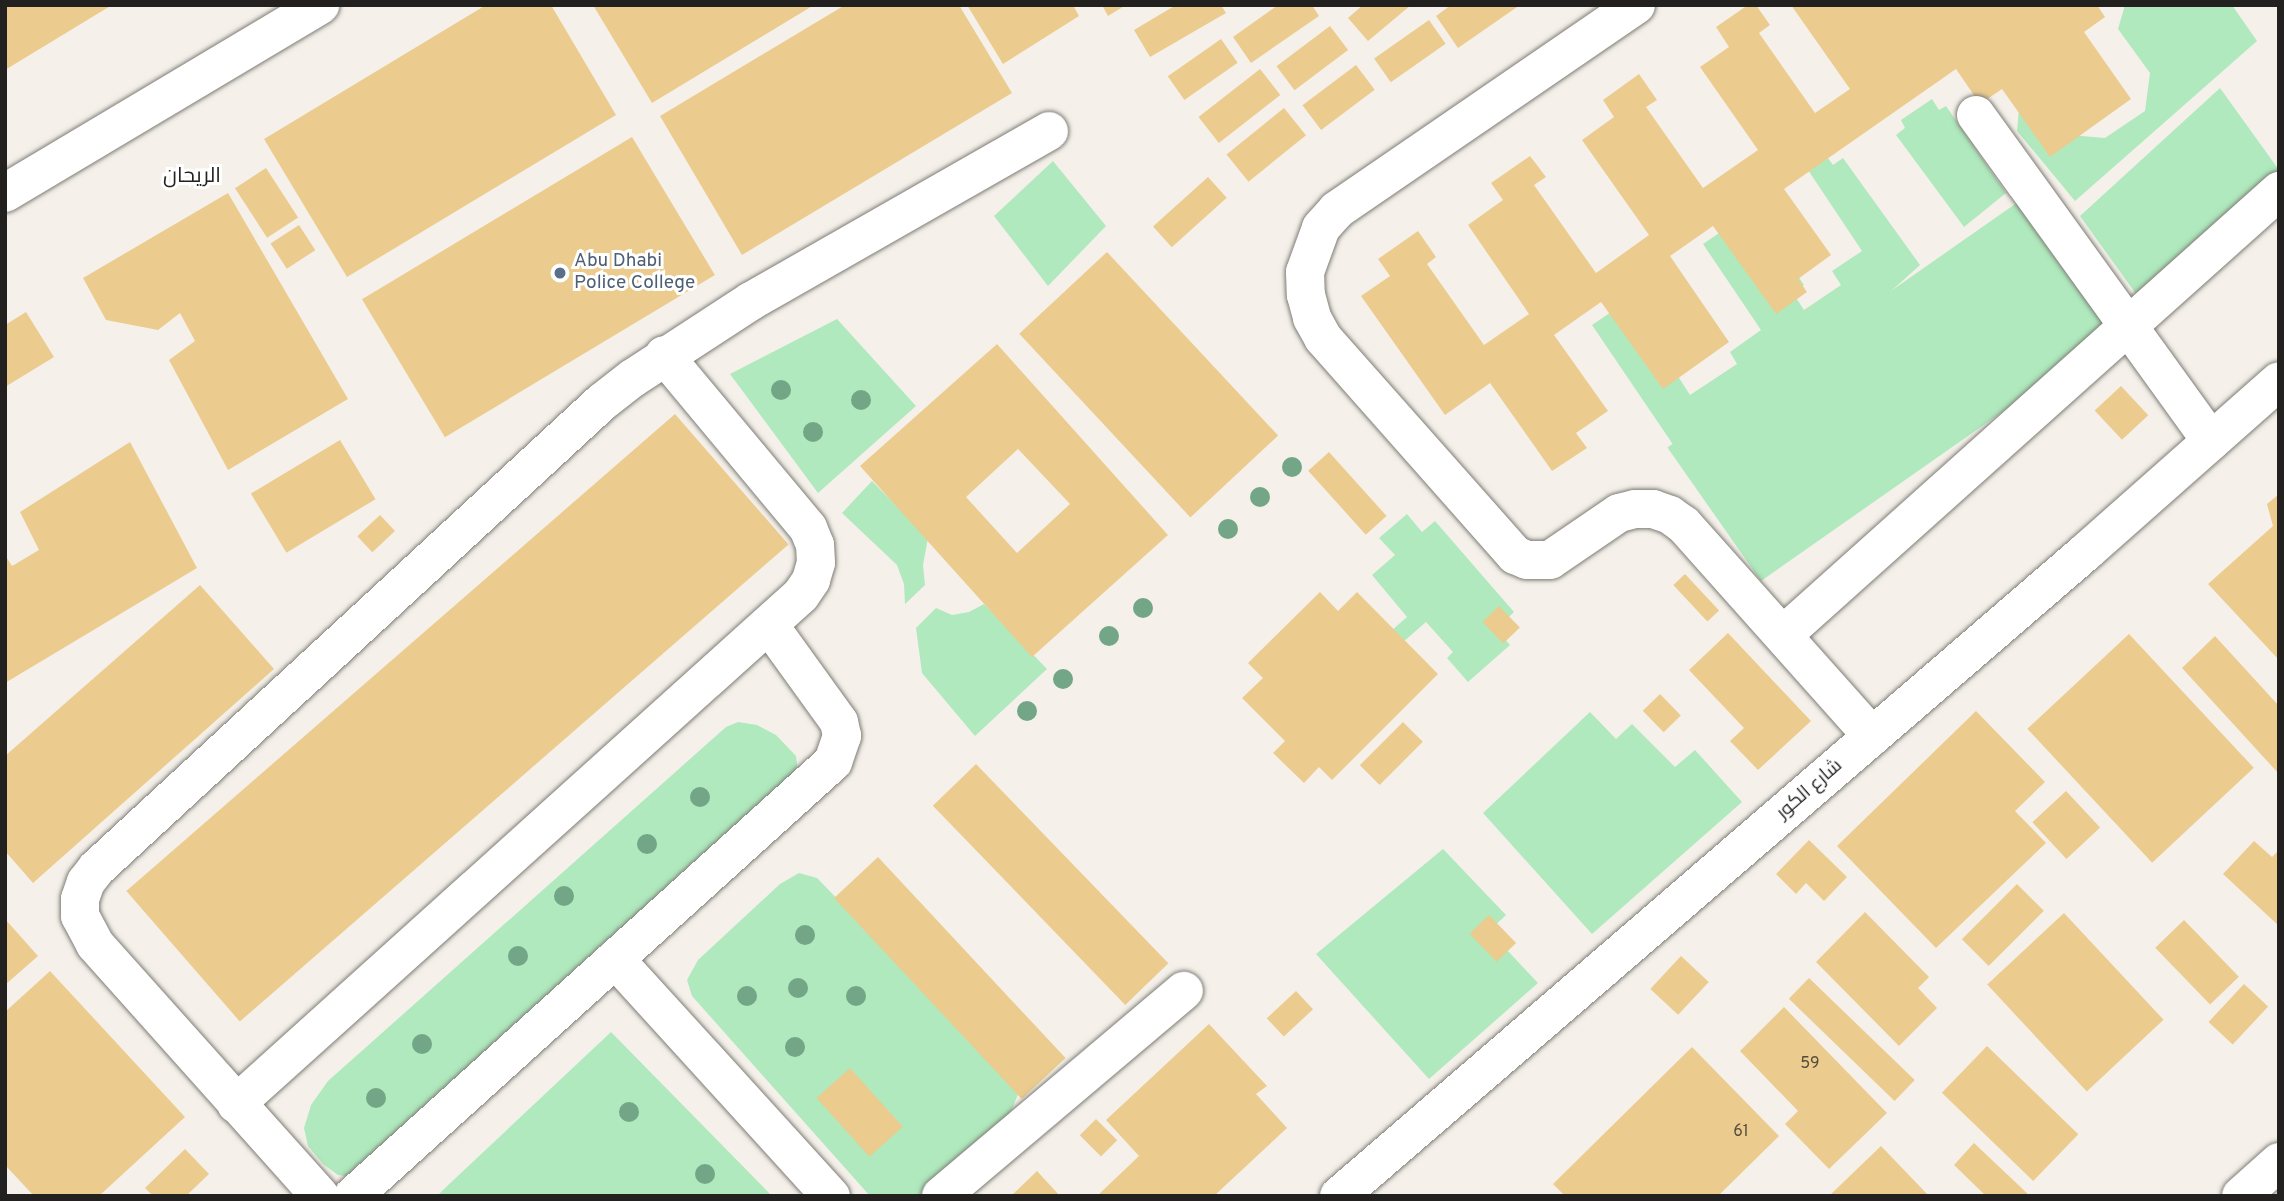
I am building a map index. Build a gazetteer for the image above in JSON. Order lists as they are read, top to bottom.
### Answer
{
  "streets": {
    "street": ["شارع الكور"]
  },
  "districts": ["الريحان"],
  "places": ["Abu Dhabi Police College"],
  "house_numbers": ["59", "61"]
}
